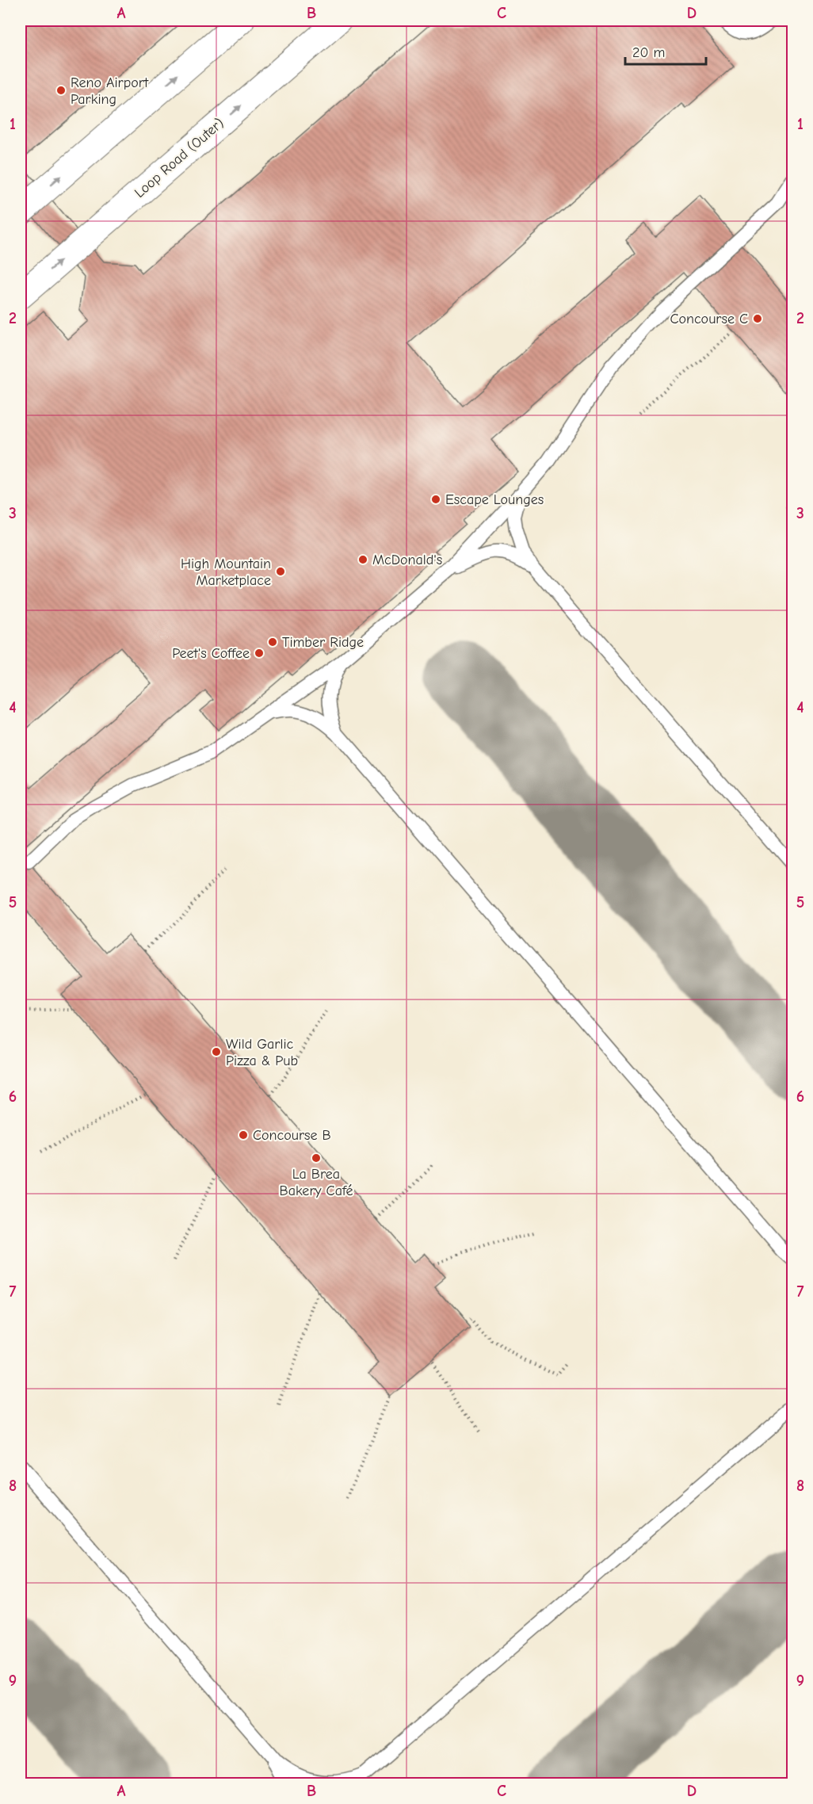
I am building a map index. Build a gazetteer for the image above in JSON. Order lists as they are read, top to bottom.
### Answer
{
  "streets": {
    "main road": ["Loop Road (Outer)"]
  },
  "places": [
    "Reno Airport Parking",
    "Concourse C",
    "Escape Lounges",
    "McDonald's",
    "High Mountain Marketplace",
    "Timber Ridge",
    "Peet's Coffee",
    "Wild Garlic Pizza & Pub",
    "Concourse B",
    "La Brea Bakery Café"
  ],
  "scale_bar": "20 m",
  "grid": {
    "columns": [
      "A",
      "B",
      "C",
      "D"
    ],
    "rows": [
      "1",
      "2",
      "3",
      "4",
      "5",
      "6",
      "7",
      "8",
      "9"
    ]
  }
}
